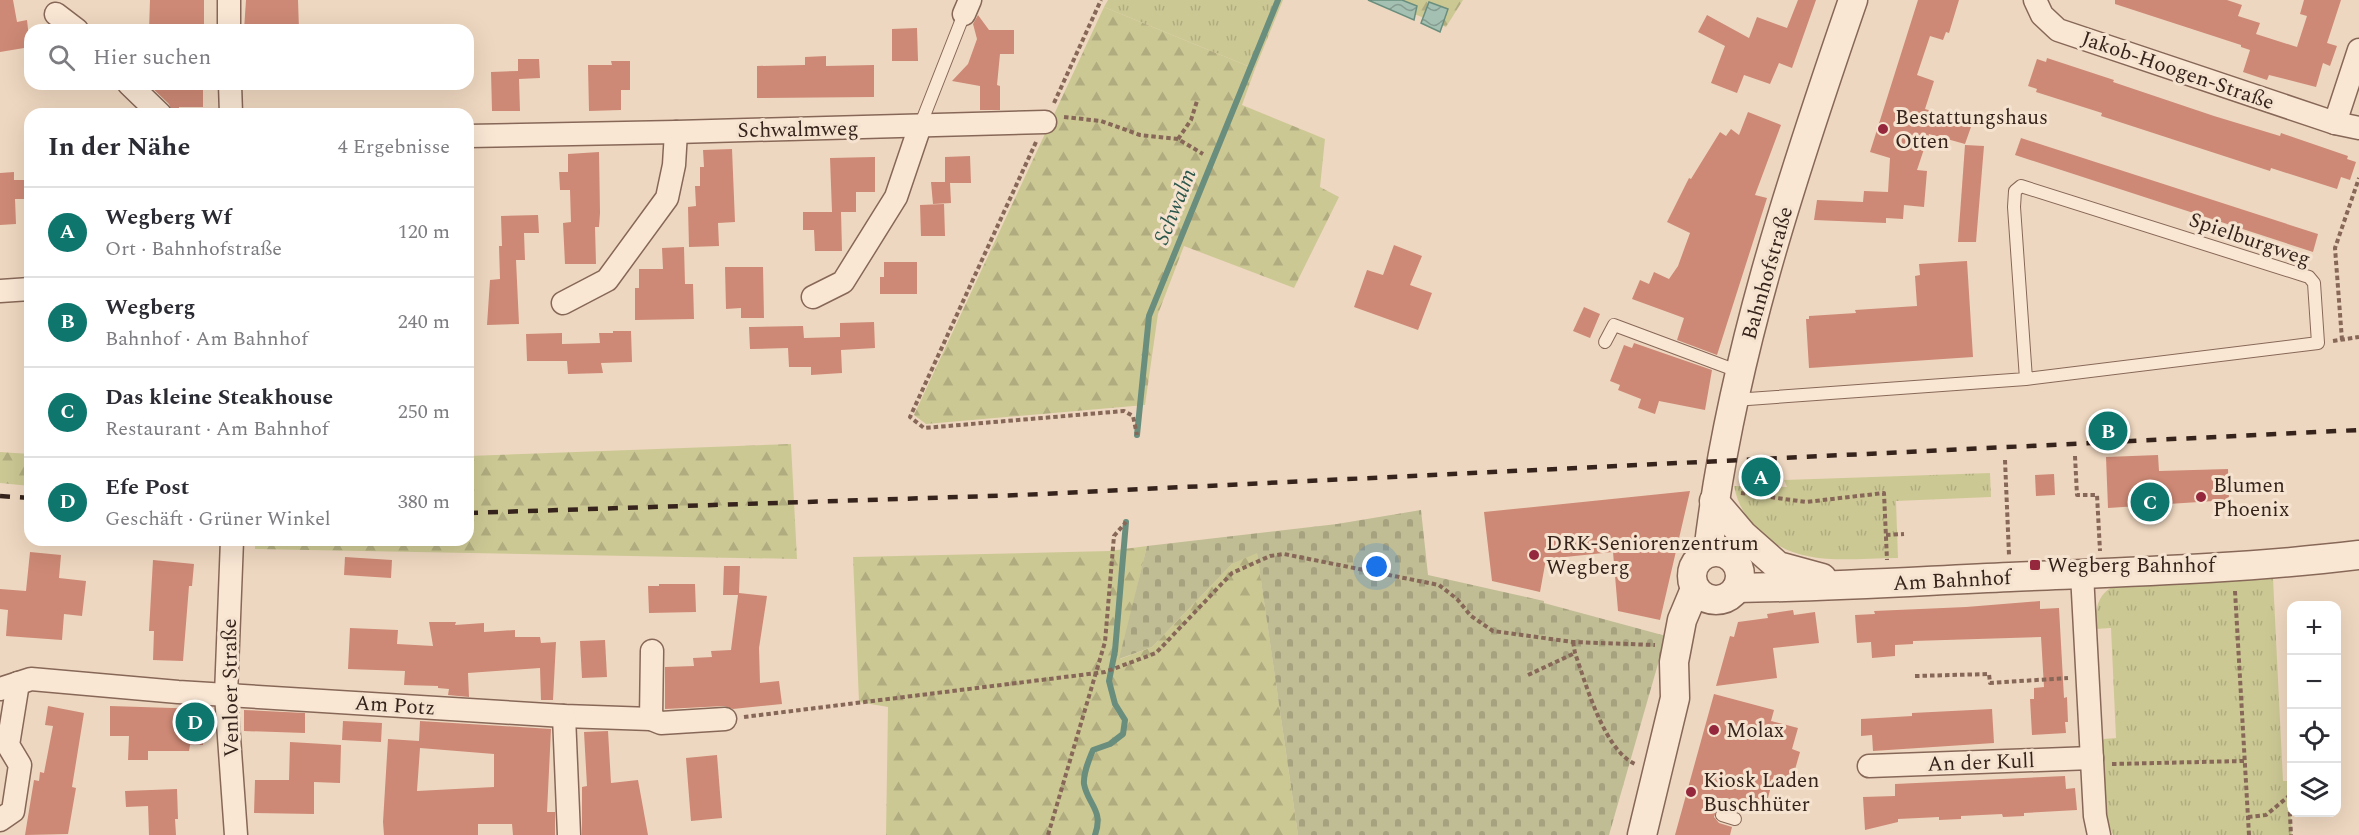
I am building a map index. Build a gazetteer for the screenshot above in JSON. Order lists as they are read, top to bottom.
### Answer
{
  "streets": {
    "street": [
      "Jakob-Hoogen-Straße",
      "Schwalmweg",
      "Bahnhofstraße",
      "Am Bahnhof",
      "Venloer Straße",
      "Am Potz",
      "An der Kull"
    ],
    "lane": ["Spielburgweg"]
  },
  "crossings": [
    ["Spielburgweg", "Bahnhofstraße"],
    ["Bahnhofstraße", "Am Bahnhof"],
    ["Venloer Straße", "Am Potz"]
  ],
  "water": ["Schwalm"],
  "places": {
    "other": [
      "Bestattungshaus Otten",
      "Blumen Phoenix",
      "DRK-Seniorenzentrum Wegberg",
      "Molax",
      "Kiosk Laden Buschhüter"
    ],
    "transit": ["Wegberg Bahnhof"]
  },
  "page": {
    "search": "Hier suchen",
    "heading": ["In der Nähe", "4 Ergebnisse"],
    "list": [
      {
        "mark": "A",
        "name": "Wegberg Wf",
        "note": "Ort · Bahnhofstraße",
        "value": "120 m"
      },
      {
        "mark": "B",
        "name": "Wegberg",
        "note": "Bahnhof · Am Bahnhof",
        "value": "240 m"
      },
      {
        "mark": "C",
        "name": "Das kleine Steakhouse",
        "note": "Restaurant · Am Bahnhof",
        "value": "250 m"
      },
      {
        "mark": "D",
        "name": "Efe Post",
        "note": "Geschäft · Grüner Winkel",
        "value": "380 m"
      }
    ],
    "pins": [
      "B",
      "A",
      "C",
      "D"
    ],
    "map_buttons": ["+", "−"]
  }
}
